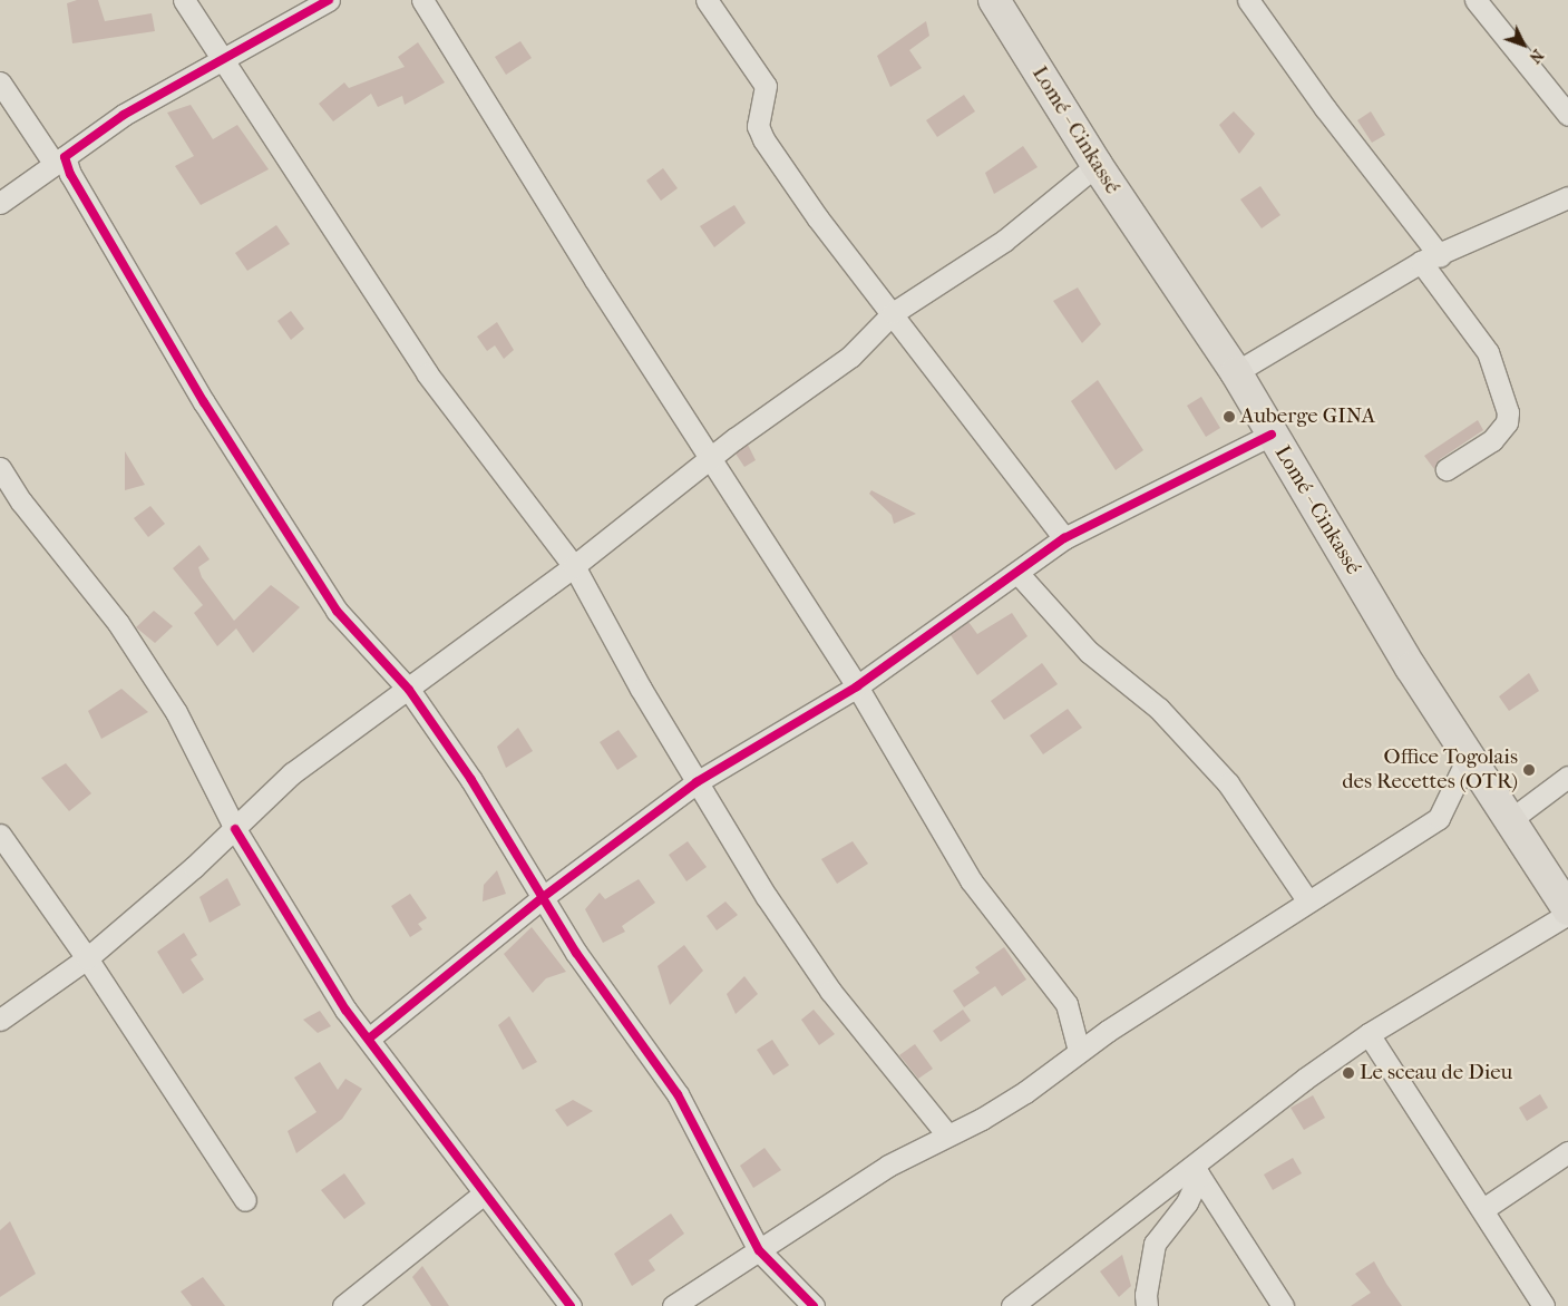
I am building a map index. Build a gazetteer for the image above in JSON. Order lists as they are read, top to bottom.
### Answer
{
  "streets": {
    "highway": ["Lomé - Cinkassé"]
  },
  "places": ["Auberge GINA", "Office Togolais des Recettes (OTR)", "Le sceau de Dieu"],
  "north": "bottom right"
}
